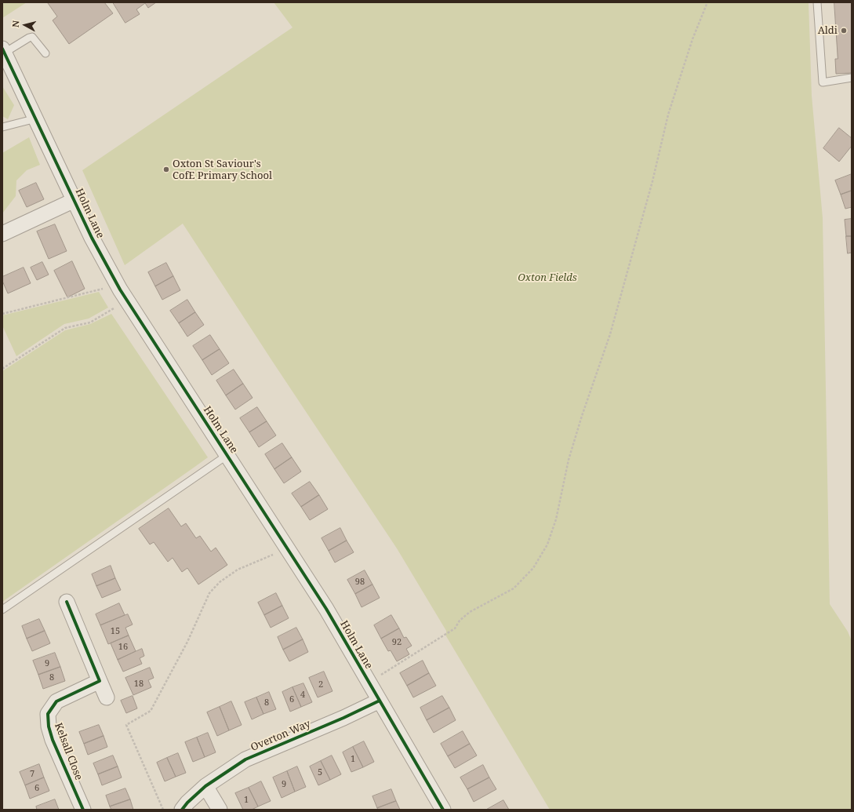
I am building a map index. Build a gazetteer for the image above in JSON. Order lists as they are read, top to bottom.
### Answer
{
  "streets": {
    "street": ["Holm Lane", "Overton Way", "Kelsall Close"]
  },
  "crossings": [
    ["Holm Lane", "Overton Way"]
  ],
  "parks": ["Oxton Fields"],
  "places": ["Aldi", "Oxton St Saviour's CofE Primary School"],
  "house_numbers": [
    "98",
    "15",
    "92",
    "16",
    "9",
    "8",
    "18",
    "2",
    "4",
    "6",
    "8",
    "1",
    "5",
    "7",
    "9",
    "6",
    "1"
  ],
  "north": "left"
}
